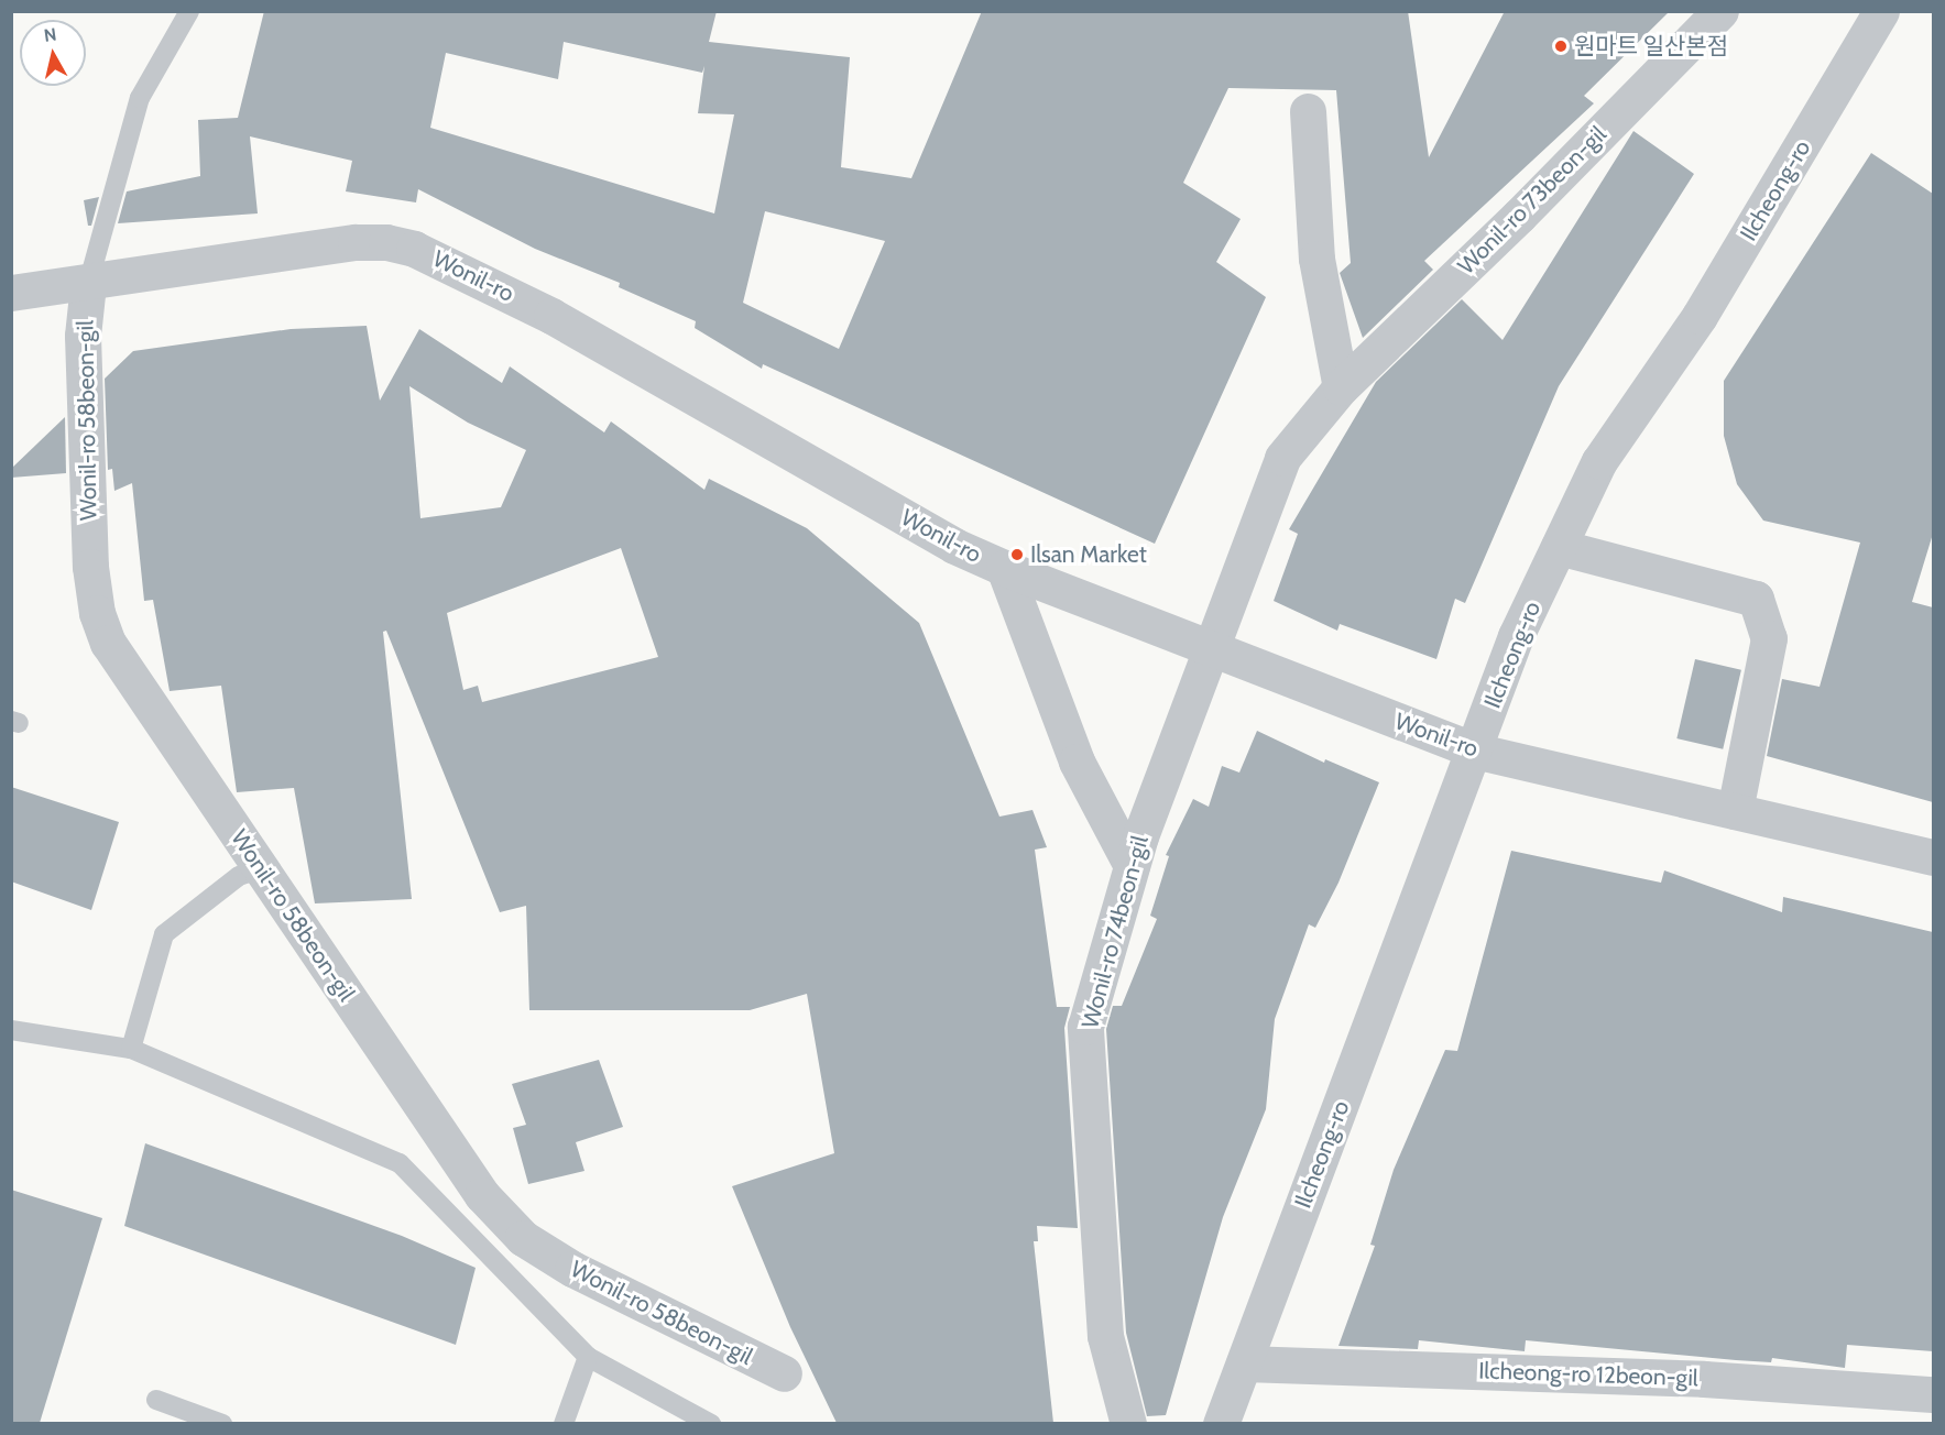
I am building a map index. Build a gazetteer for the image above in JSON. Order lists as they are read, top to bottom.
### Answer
{
  "streets": {
    "street": [
      "Ilcheong-ro",
      "Wonil-ro 73beon-gil",
      "Wonil-ro",
      "Wonil-ro 58beon-gil",
      "Wonil-ro 74beon-gil",
      "Ilcheong-ro 12beon-gil"
    ]
  },
  "crossings": [
    ["Ilcheong-ro", "Wonil-ro"],
    ["Ilcheong-ro", "Ilcheong-ro 12beon-gil"],
    ["Wonil-ro 73beon-gil", "Wonil-ro"],
    ["Wonil-ro 73beon-gil", "Wonil-ro 74beon-gil"],
    ["Wonil-ro", "Wonil-ro 58beon-gil"],
    ["Wonil-ro", "Wonil-ro 74beon-gil"]
  ],
  "places": ["원마트 일산본점", "Ilsan Market"],
  "north": "top"
}
